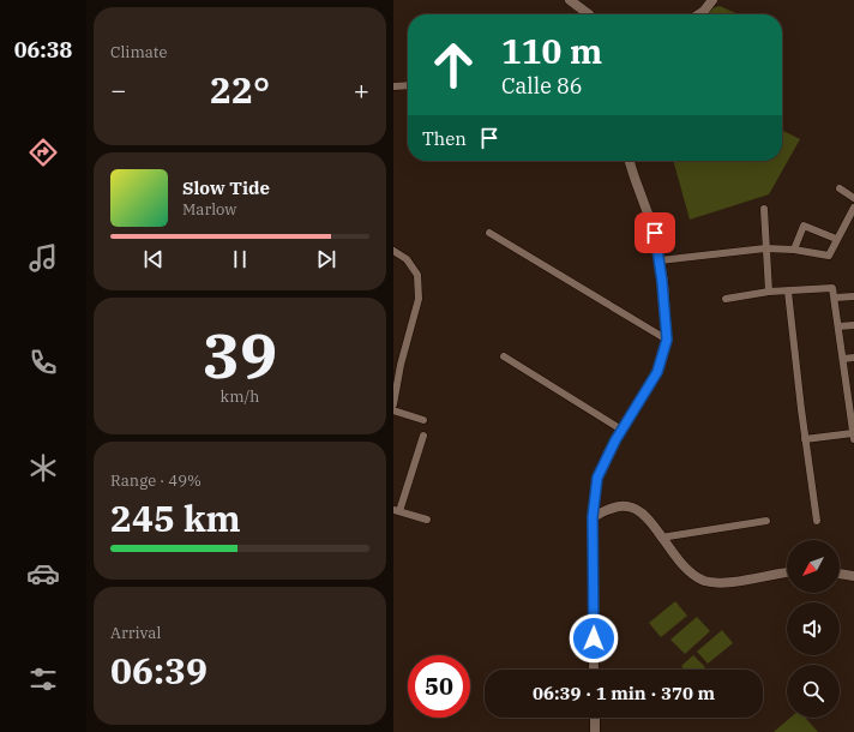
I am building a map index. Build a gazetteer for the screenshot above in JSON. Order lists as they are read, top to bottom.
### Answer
{
  "north": "bottom left",
  "page": {
    "tabs": "06:38",
    "tile": [
      "Climate",
      ["39", "km/h"],
      ["Range · 49%", "245 km"],
      ["Arrival", "06:39"]
    ],
    "turn": ["110 m", "Calle 86"],
    "heat": ["−", "22°", "+"],
    "then": "Then",
    "song": ["Slow Tide", "Marlow"],
    "limit": "50",
    "trip": "06:39 · 1 min · 370 m"
  }
}
